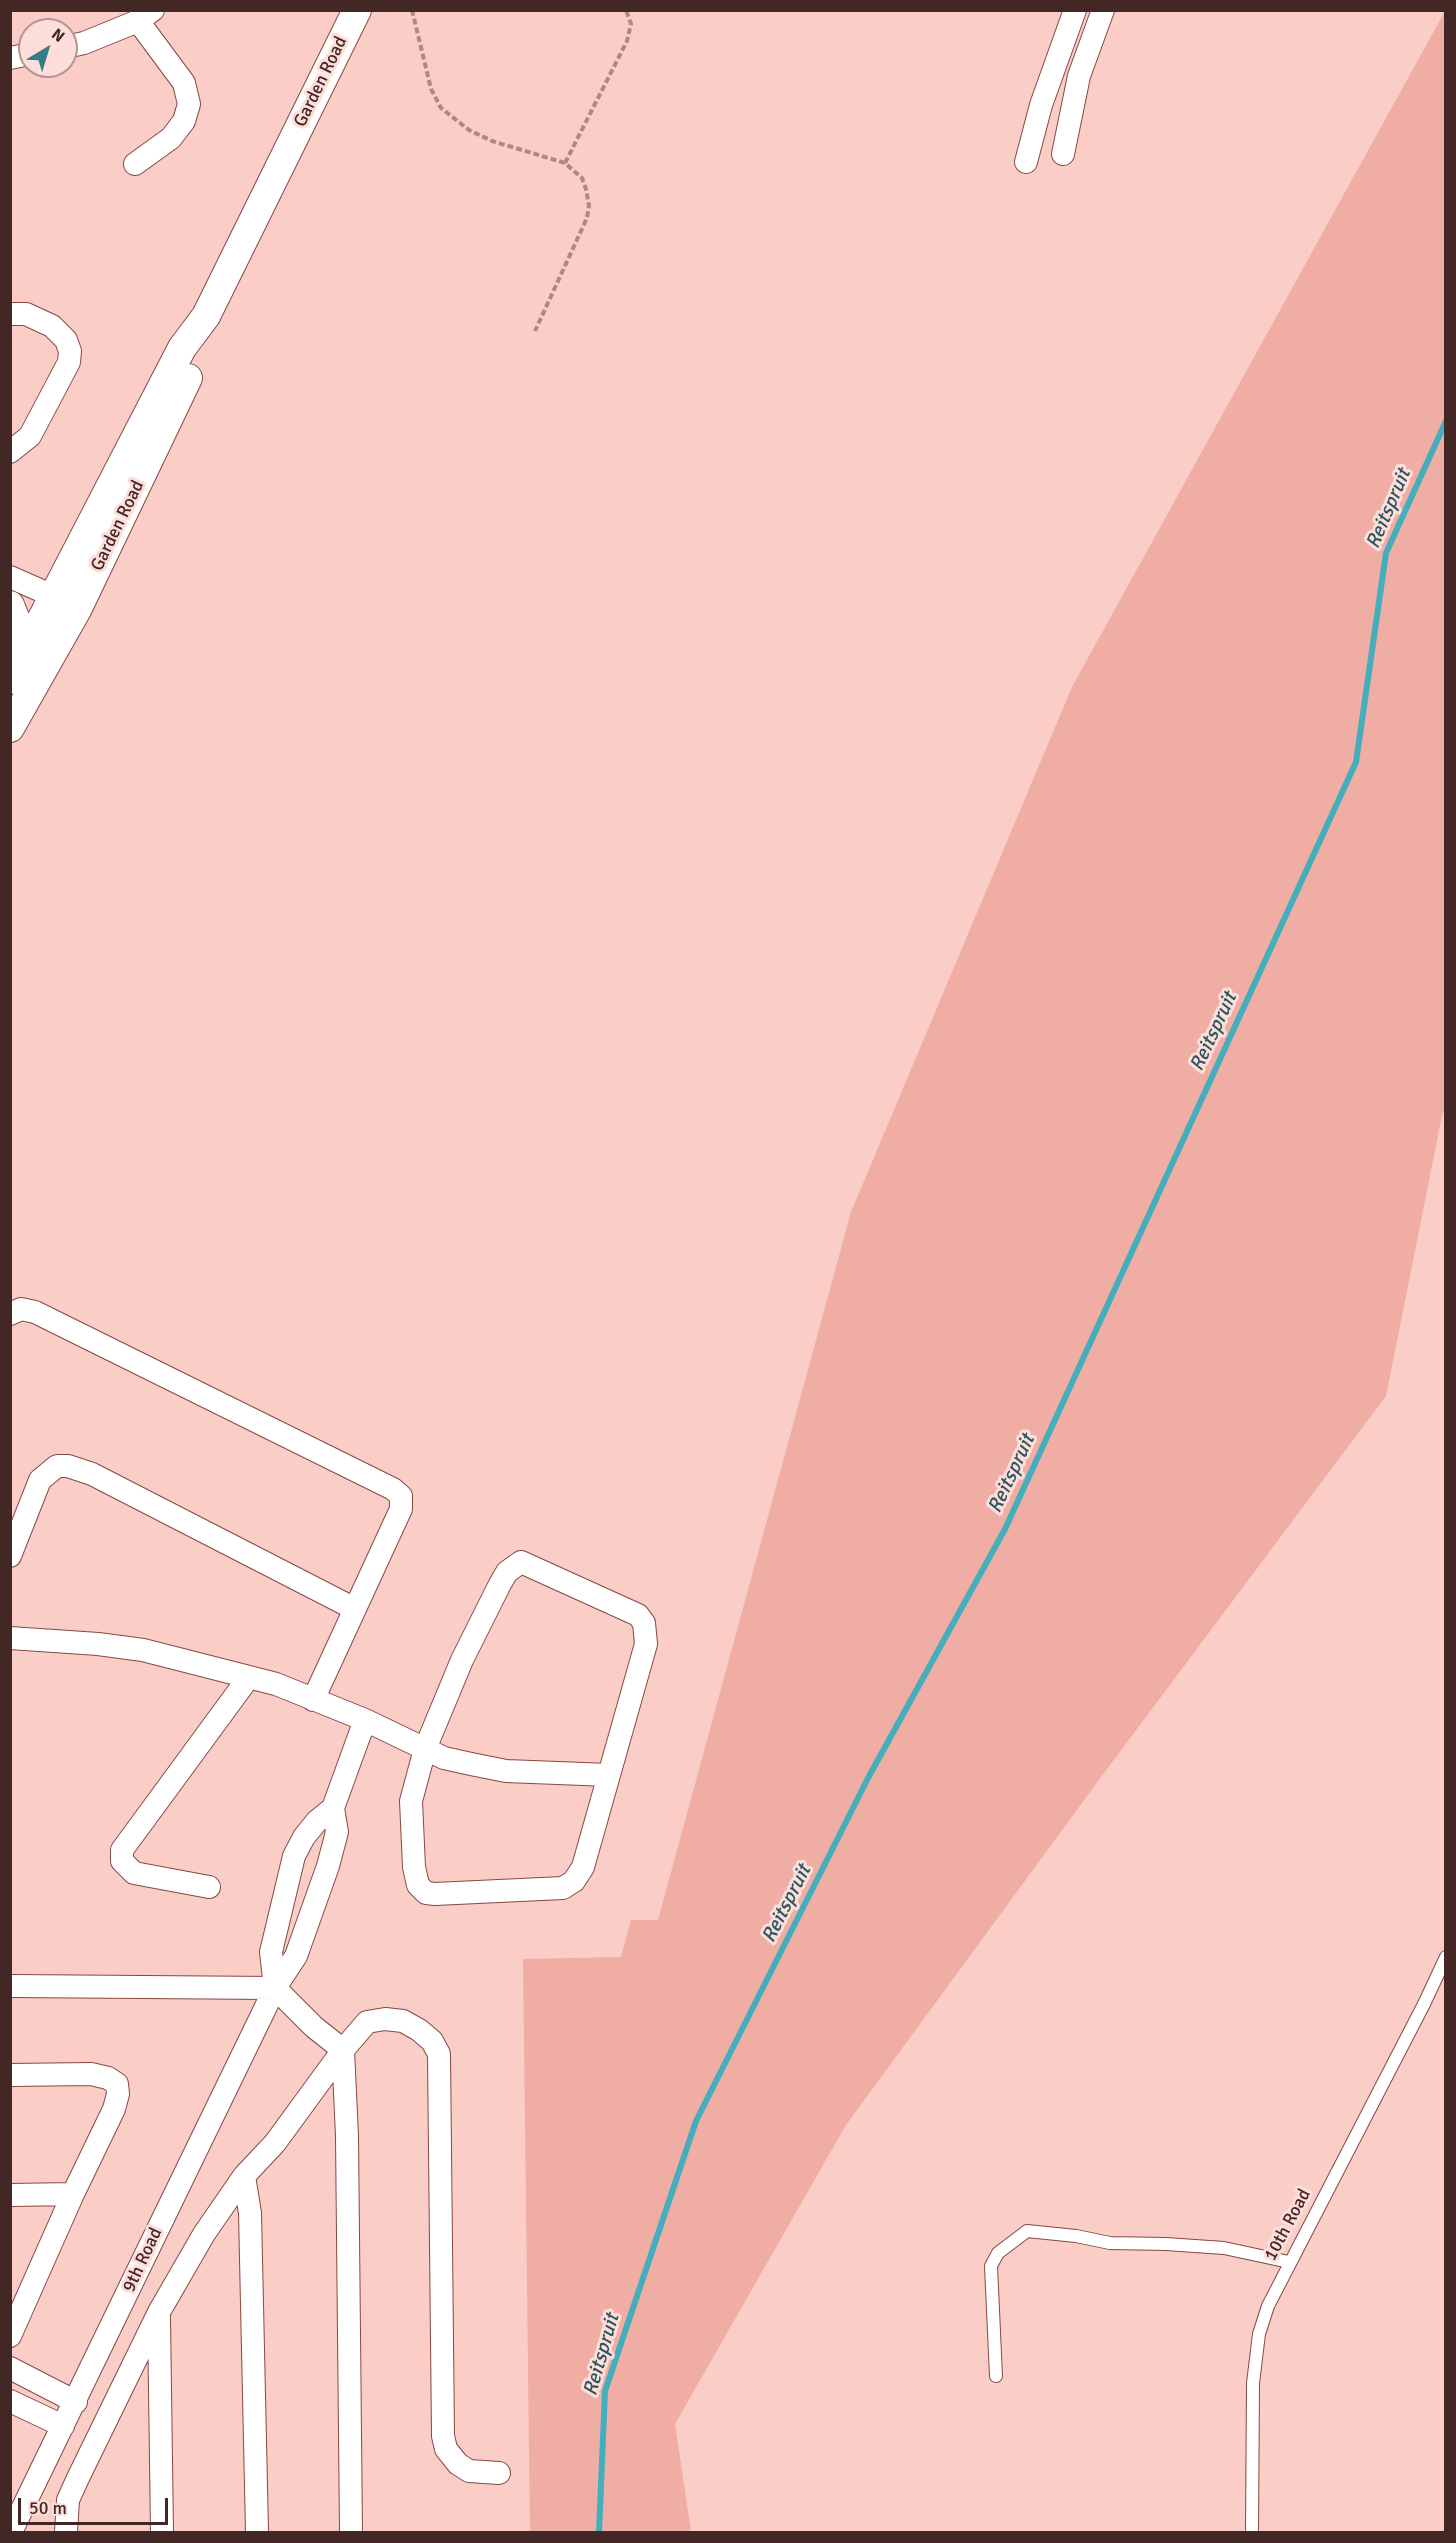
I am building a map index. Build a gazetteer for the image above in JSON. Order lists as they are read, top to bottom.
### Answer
{
  "streets": {
    "street": ["Garden Road", "9th Road"],
    "lane": ["10th Road"]
  },
  "water": ["Reitspruit"],
  "scale_bar": "50 m",
  "north": "top right"
}
